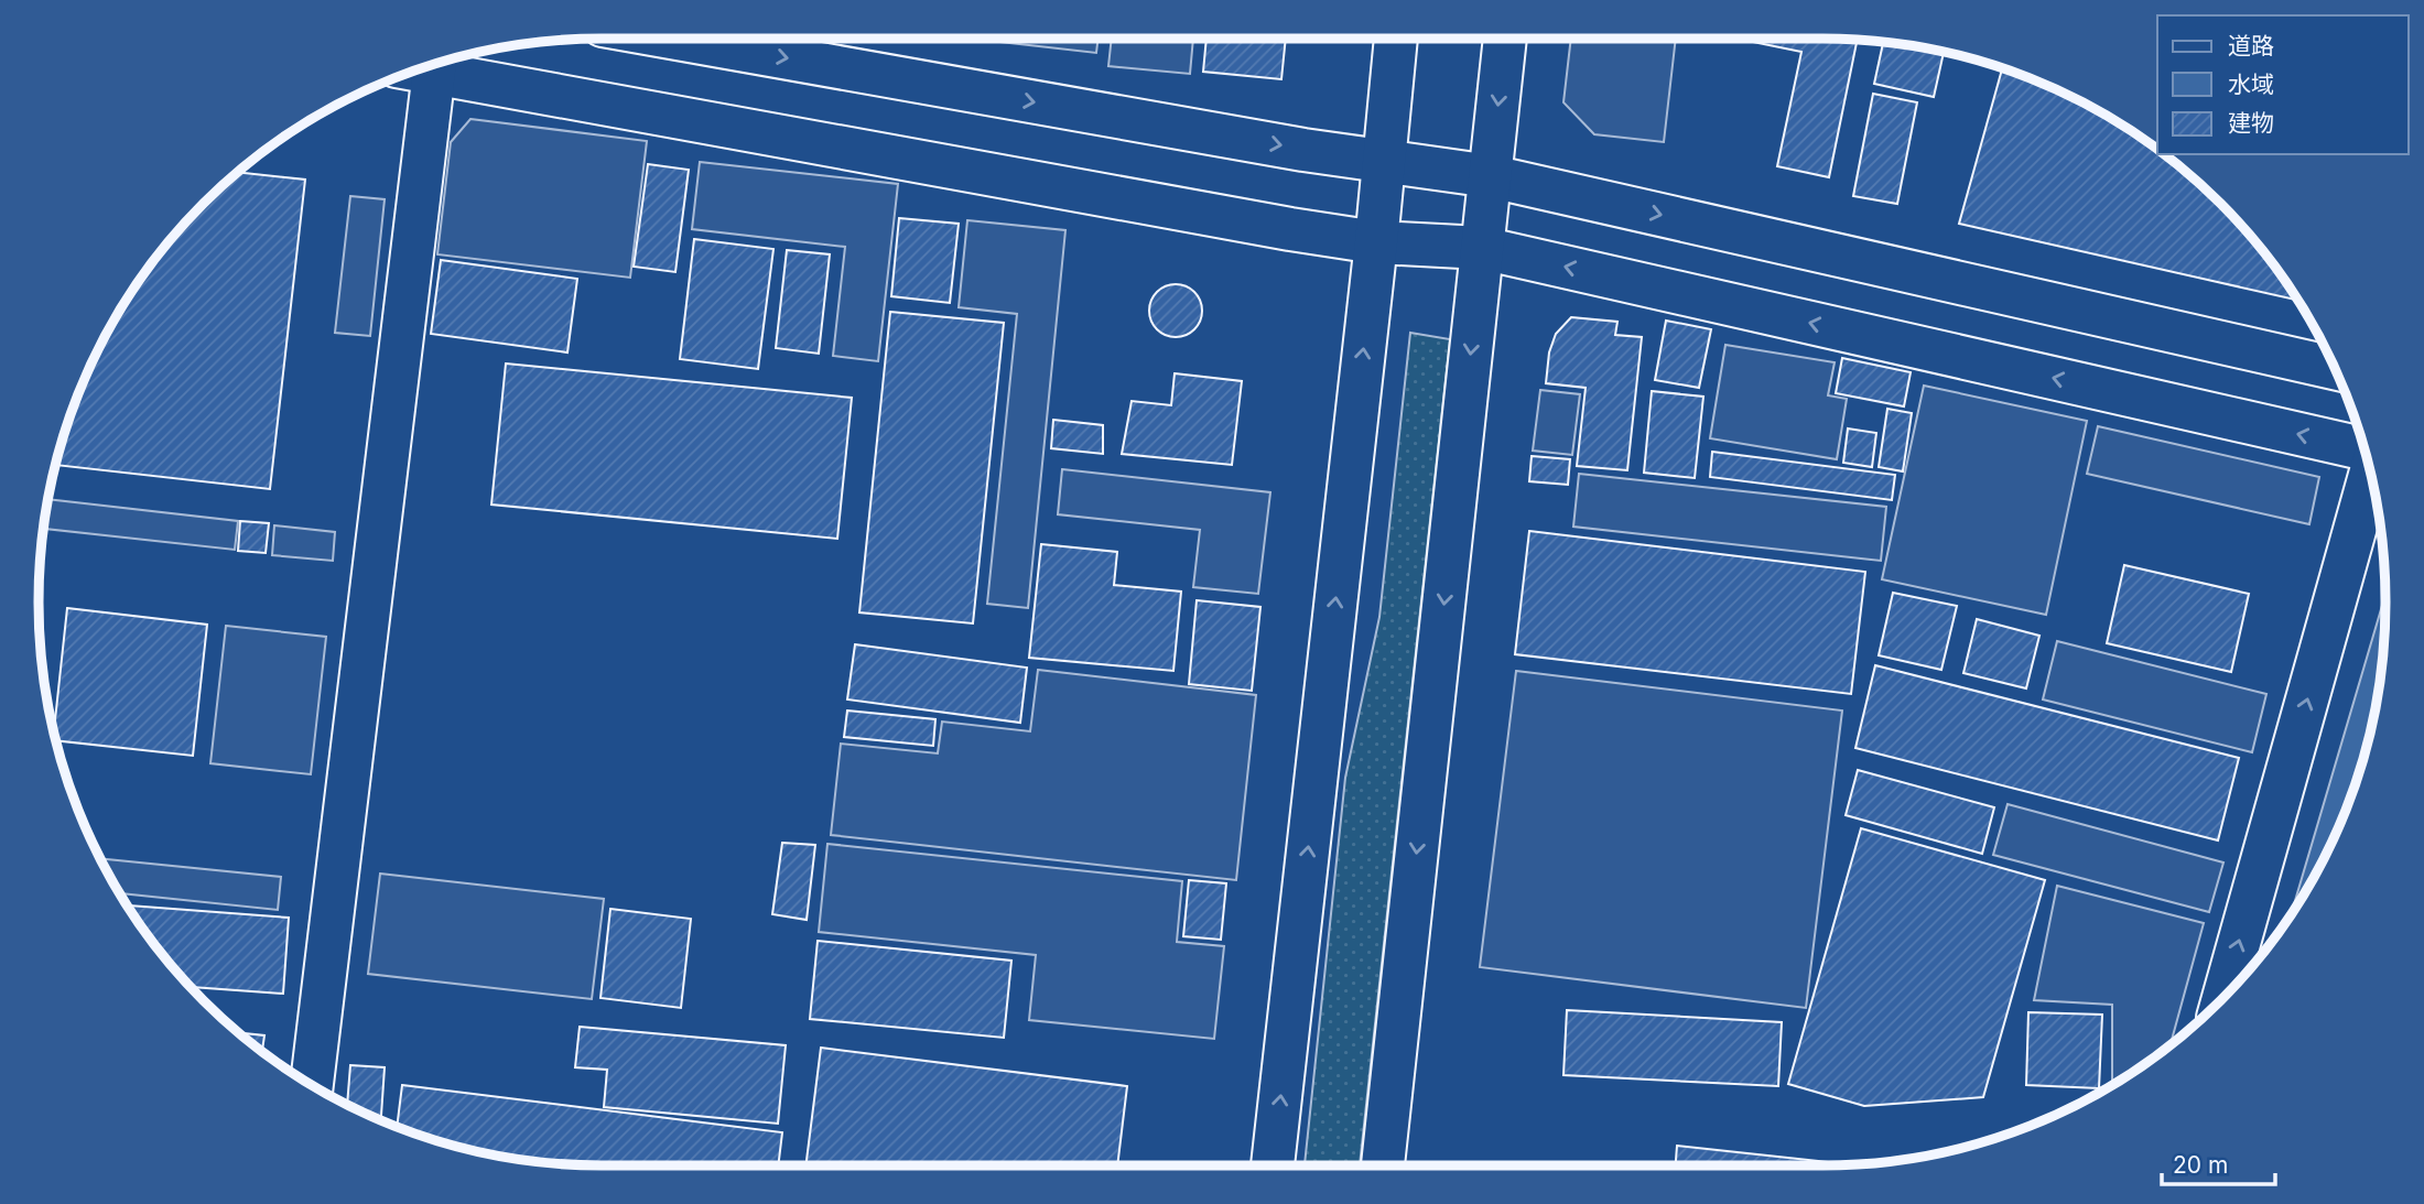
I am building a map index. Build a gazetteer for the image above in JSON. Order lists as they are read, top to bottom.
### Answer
{
  "legend": ["道路", "水域", "建物"],
  "scale_bar": "20 m"
}
